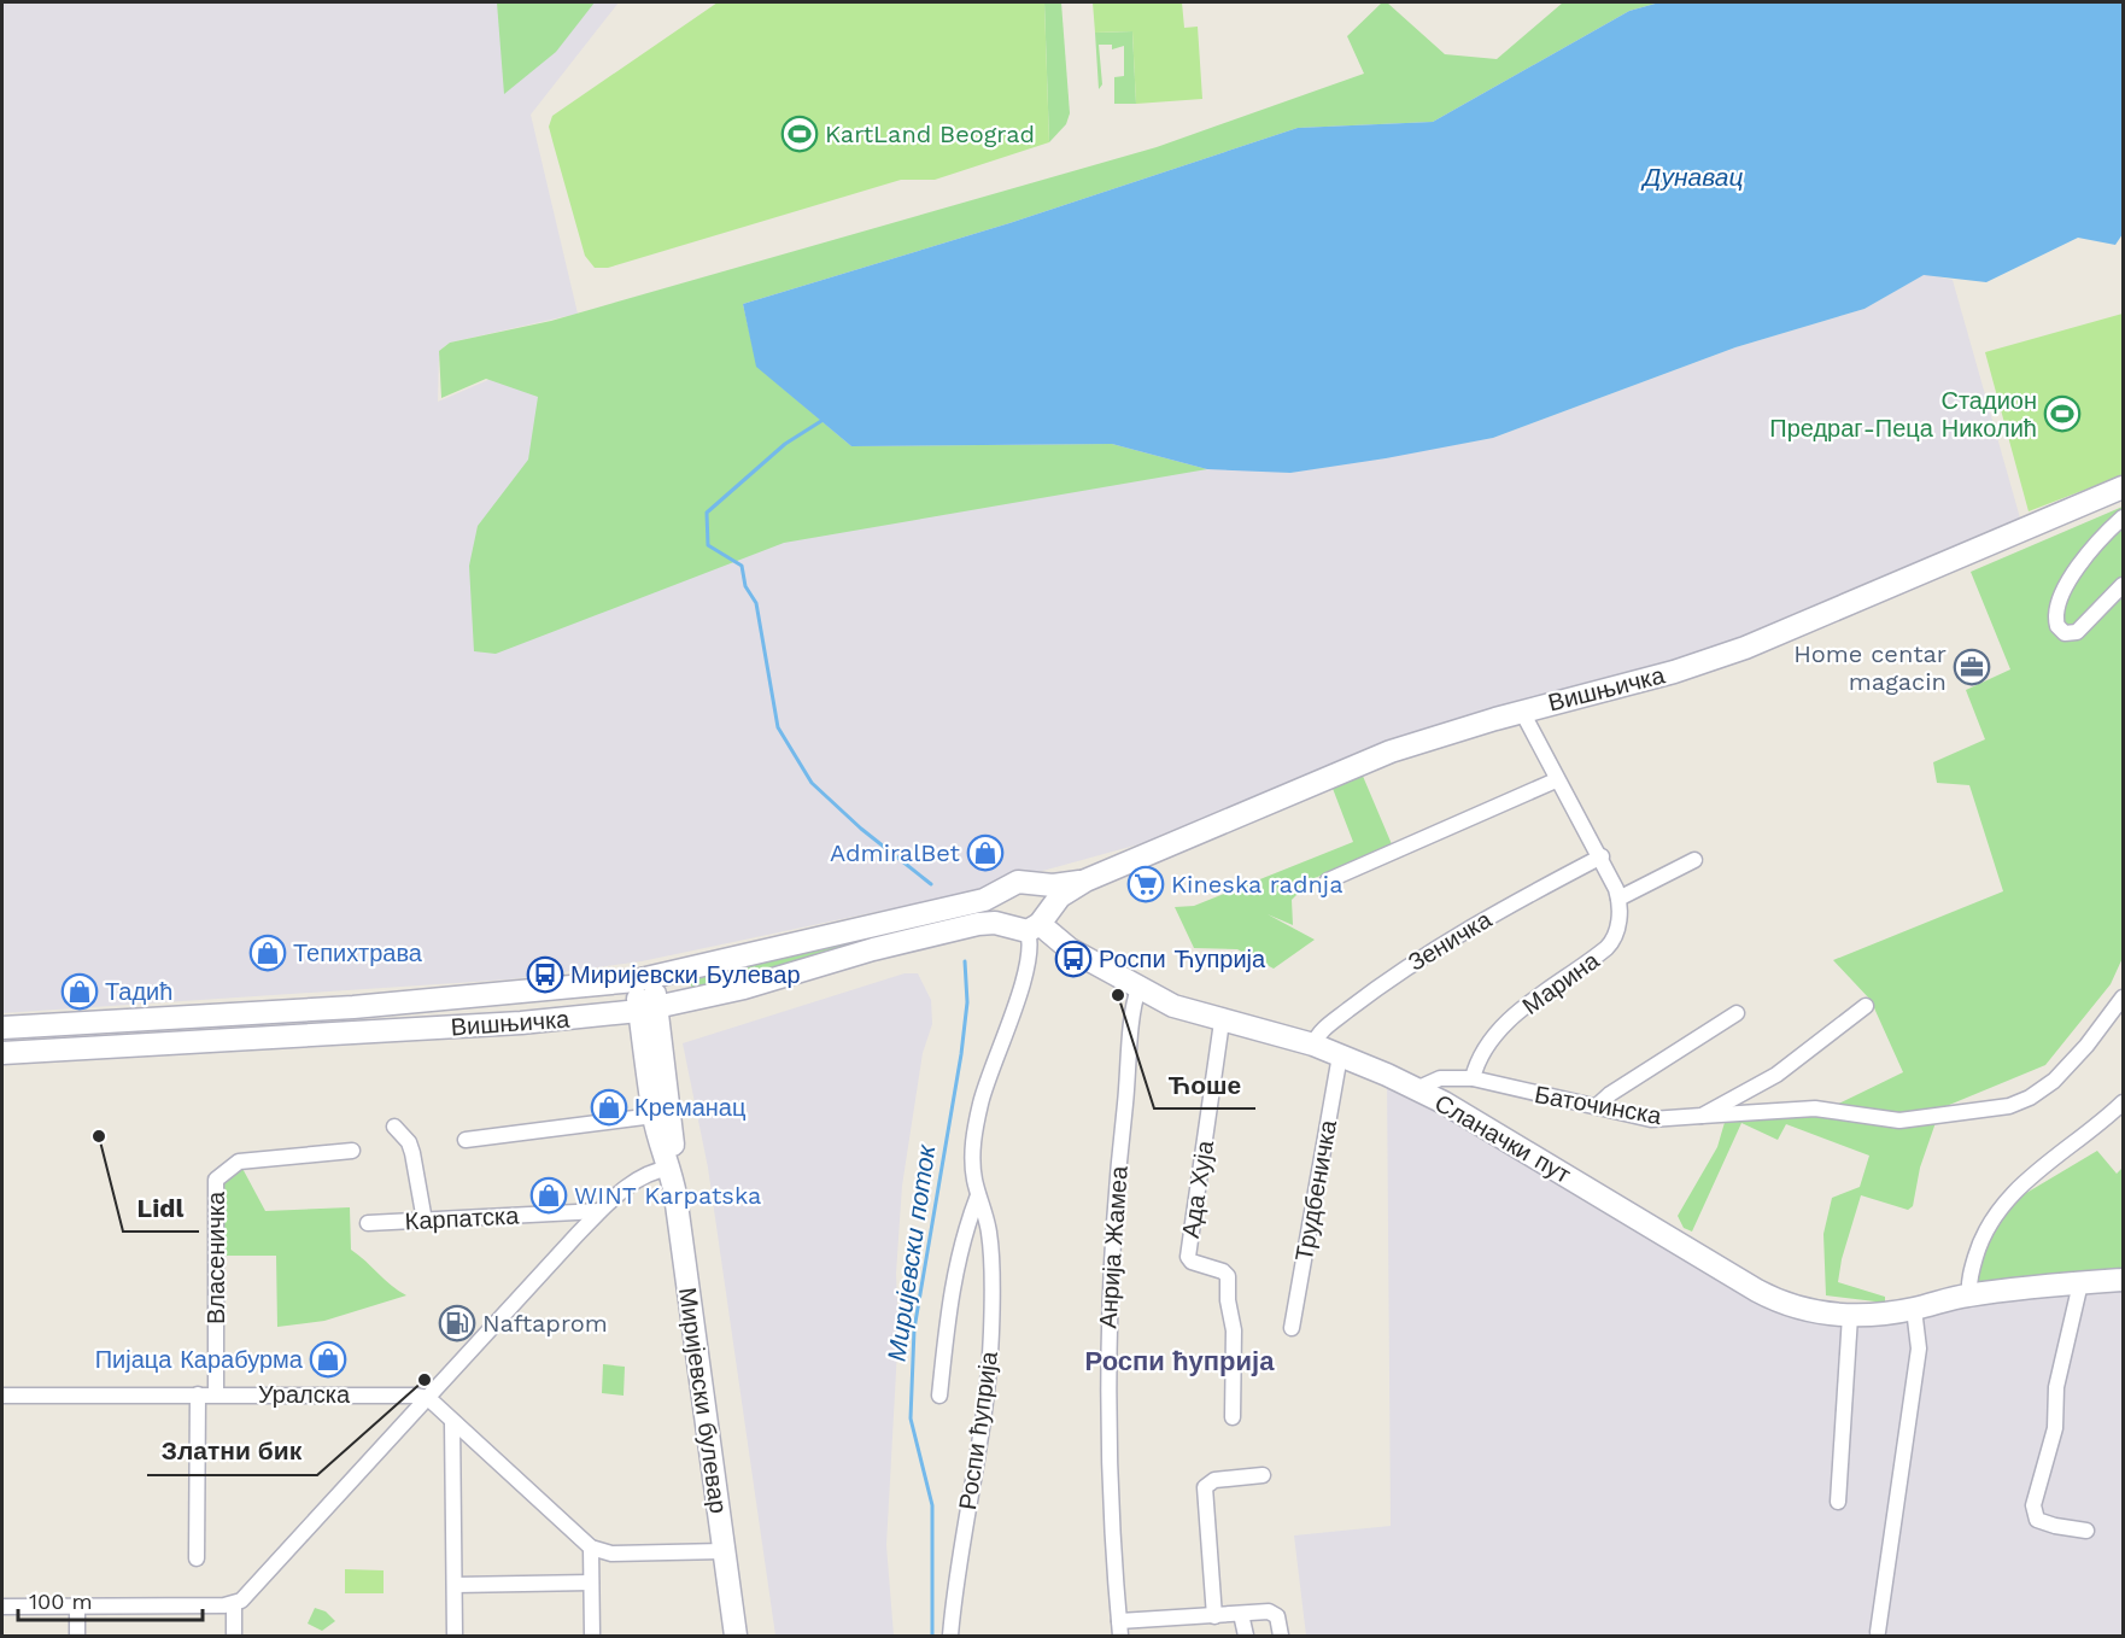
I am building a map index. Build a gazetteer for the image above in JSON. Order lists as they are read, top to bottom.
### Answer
{
  "streets": {
    "street": [
      "Вишњичка",
      "Зеничка",
      "Марина",
      "Баточинска",
      "Сланачки пут",
      "Ада Хуја",
      "Трудбеничка",
      "Карпатска",
      "Анрија Жамеа",
      "Власеничка",
      "Уралска",
      "Миријевски булевар",
      "Роспи ћуприја"
    ]
  },
  "crossings": [
    ["Вишњичка", "Марина"],
    ["Вишњичка", "Сланачки пут"],
    ["Вишњичка", "Миријевски булевар"],
    ["Вишњичка", "Роспи ћуприја"],
    ["Зеничка", "Марина"],
    ["Зеничка", "Сланачки пут"],
    ["Марина", "Баточинска"],
    ["Сланачки пут", "Ада Хуја"],
    ["Сланачки пут", "Трудбеничка"],
    ["Сланачки пут", "Анрија Жамеа"],
    ["Сланачки пут", "Роспи ћуприја"],
    ["Власеничка", "Уралска"]
  ],
  "districts": ["Роспи ћуприја"],
  "water": ["Дунавац", "Миријевски поток"],
  "places": {
    "sports": ["KartLand Beograd", "Стадион Предраг-Пеца Николић"],
    "office": ["Home centar magacin"],
    "shop": [
      "AdmiralBet",
      "Тепихтрава",
      "Тадић",
      "Креманац",
      "WINT Karpatska",
      "Пијаца Карабурма"
    ],
    "supermarket": ["Kineska radnja"],
    "bus stop": ["Роспи Ћуприја", "Миријевски Булевар"],
    "other": ["Ћоше", "Lidl", "Златни бик"],
    "fuel station": ["Naftaprom"]
  },
  "scale_bar": "100 m"
}
